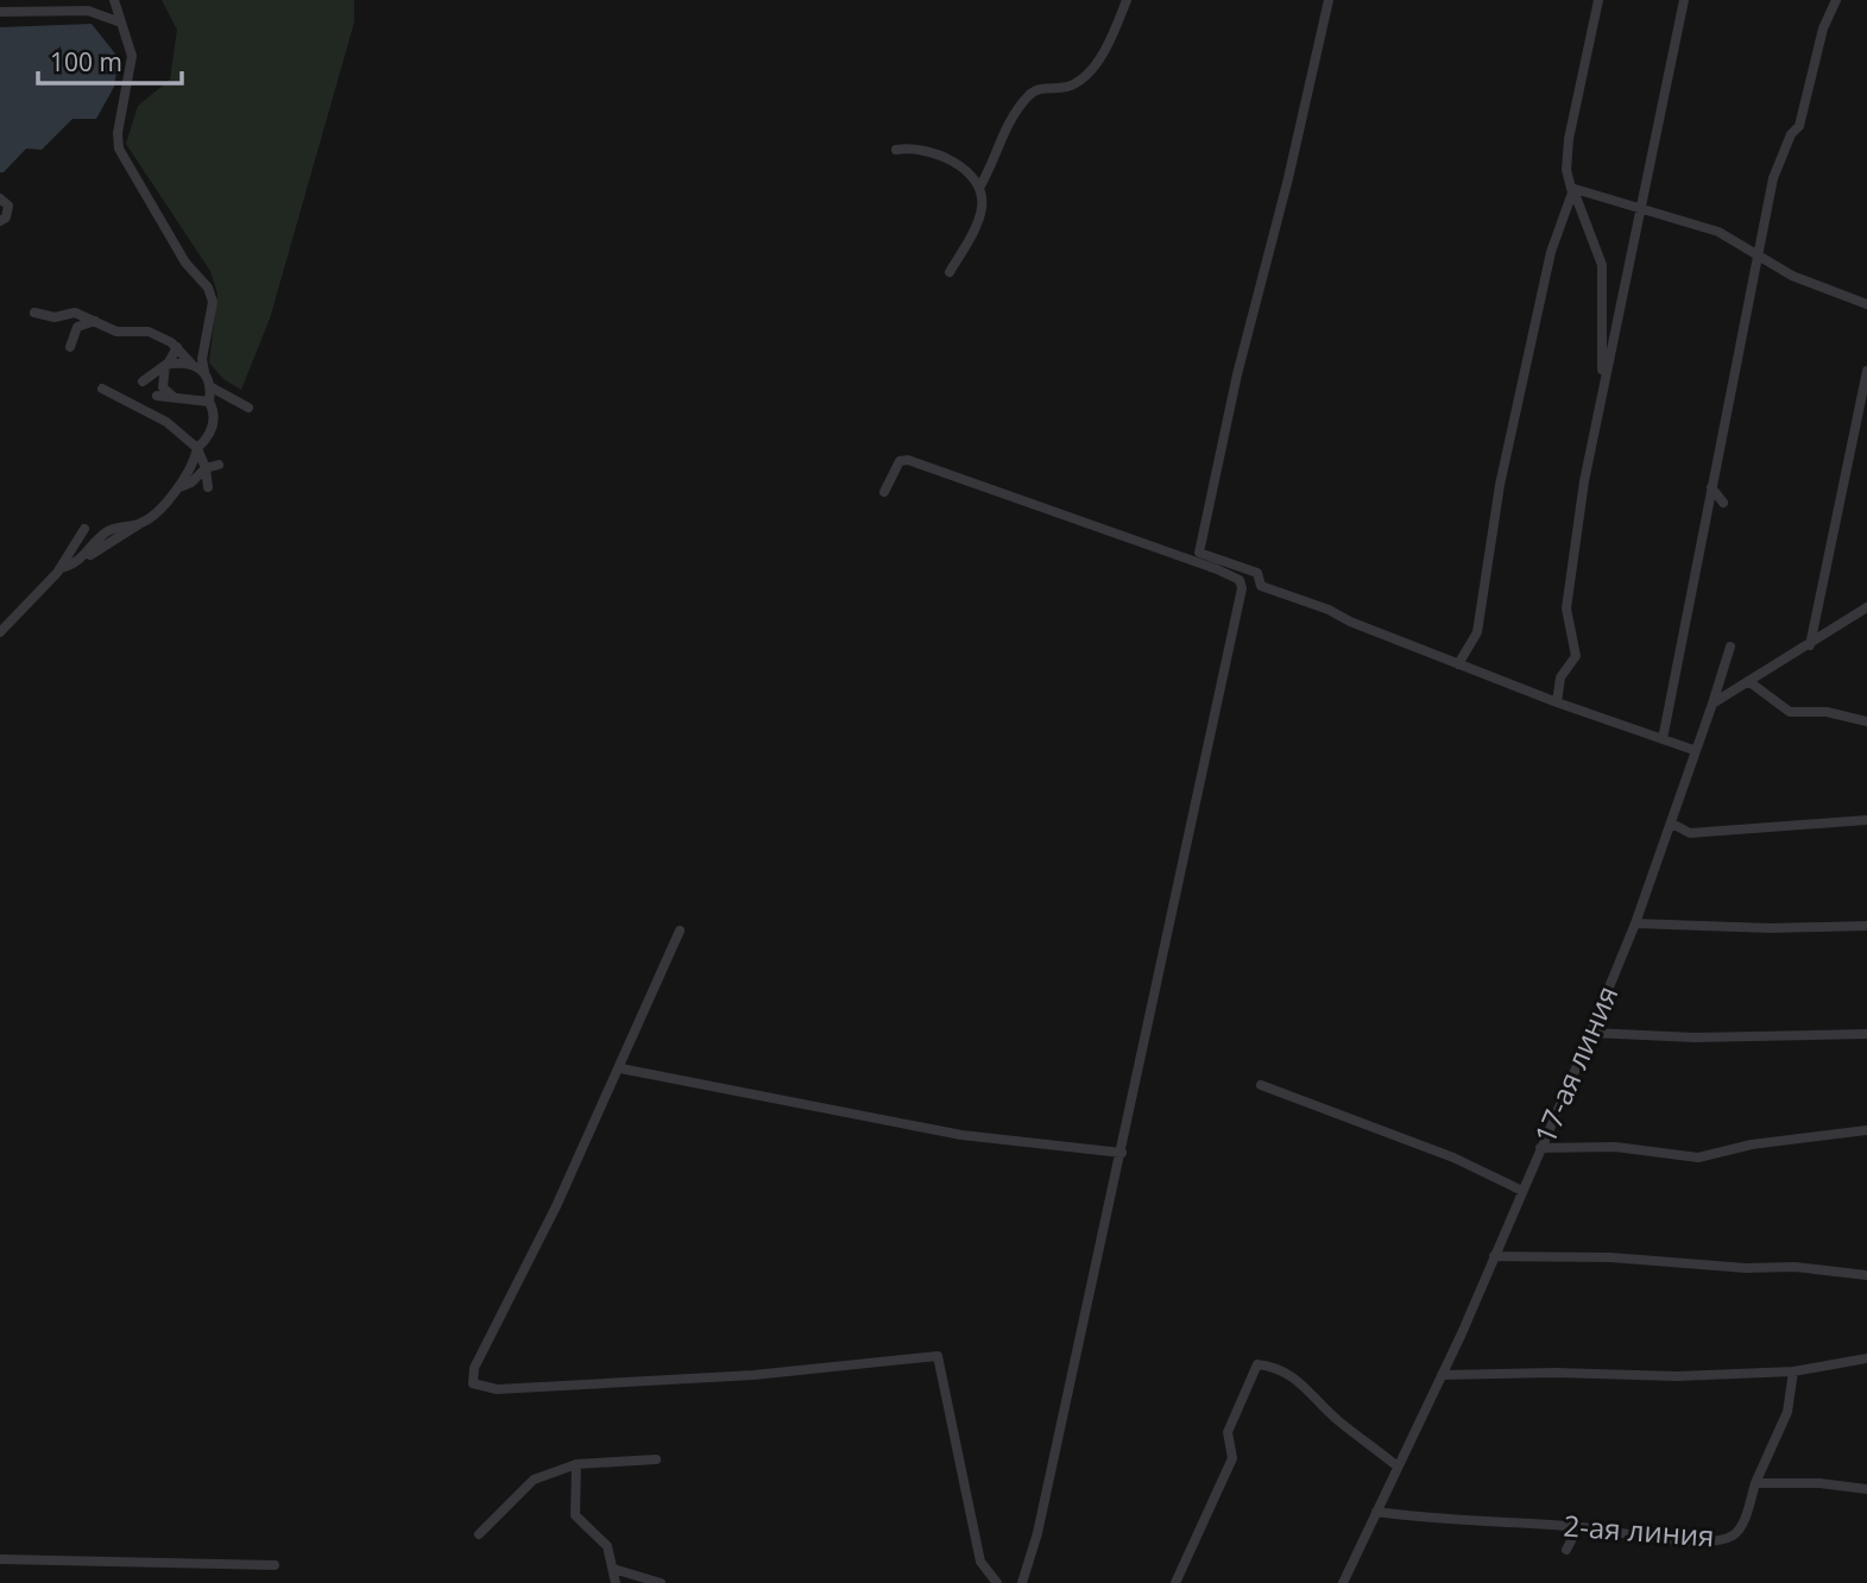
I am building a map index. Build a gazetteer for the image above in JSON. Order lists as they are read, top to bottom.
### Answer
{
  "streets": {
    "street": ["17-ая линия", "2-ая линия"]
  },
  "crossings": [
    ["17-ая линия", "2-ая линия"]
  ],
  "scale_bar": "100 m"
}
